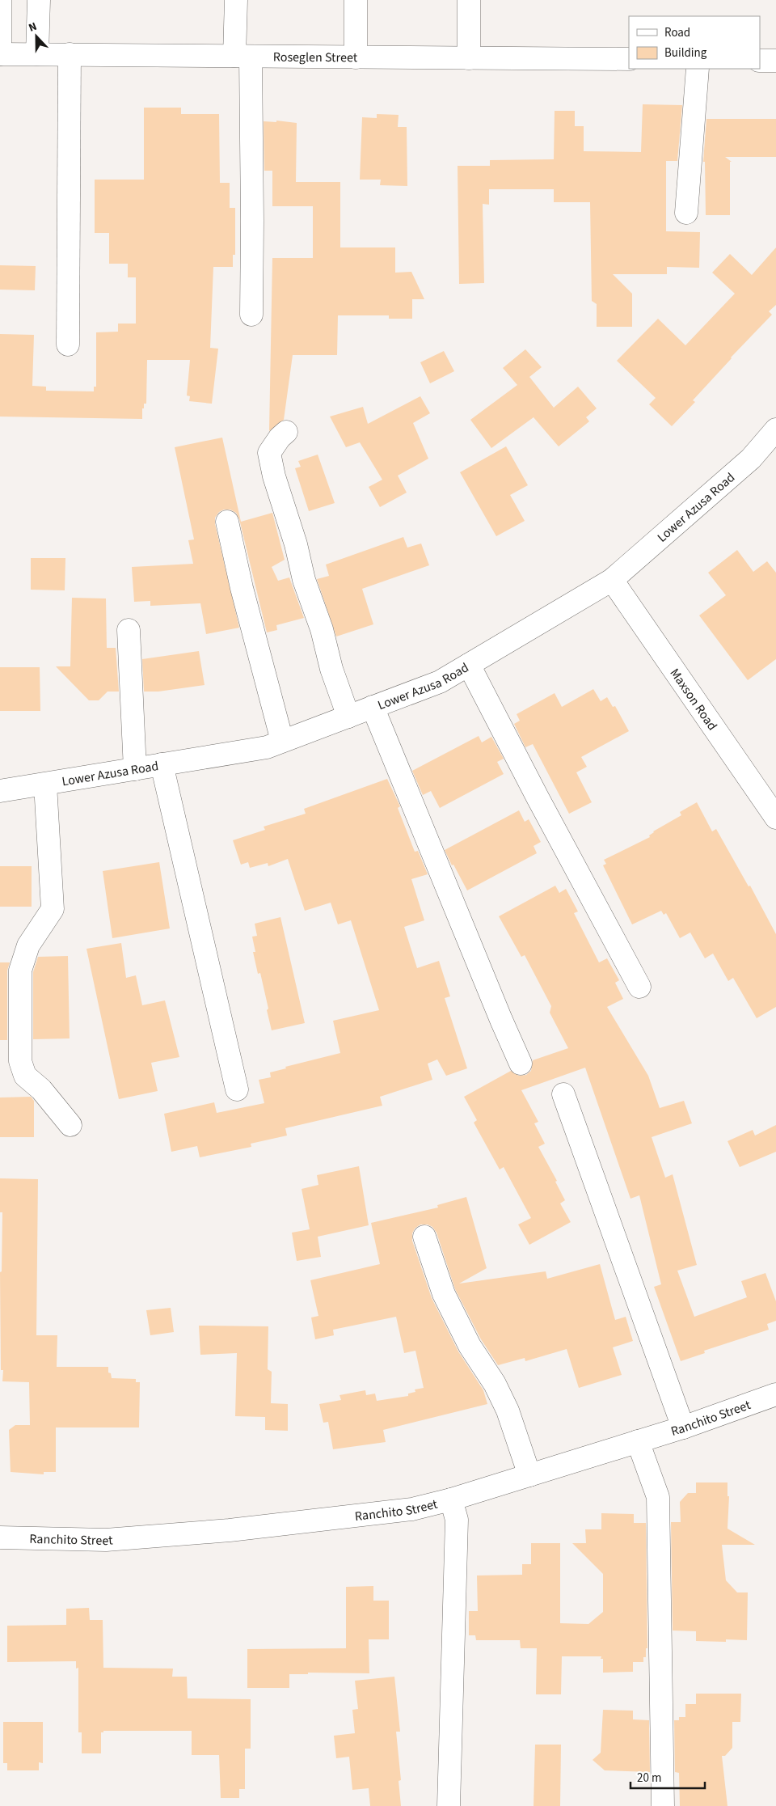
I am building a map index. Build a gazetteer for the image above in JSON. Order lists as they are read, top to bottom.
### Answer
{
  "streets": {
    "street": [
      "Roseglen Street",
      "Lower Azusa Road",
      "Maxson Road",
      "Ranchito Street"
    ]
  },
  "crossings": [
    ["Lower Azusa Road", "Maxson Road"]
  ],
  "legend": ["Road", "Building"],
  "scale_bar": "20 m",
  "north": "top"
}
